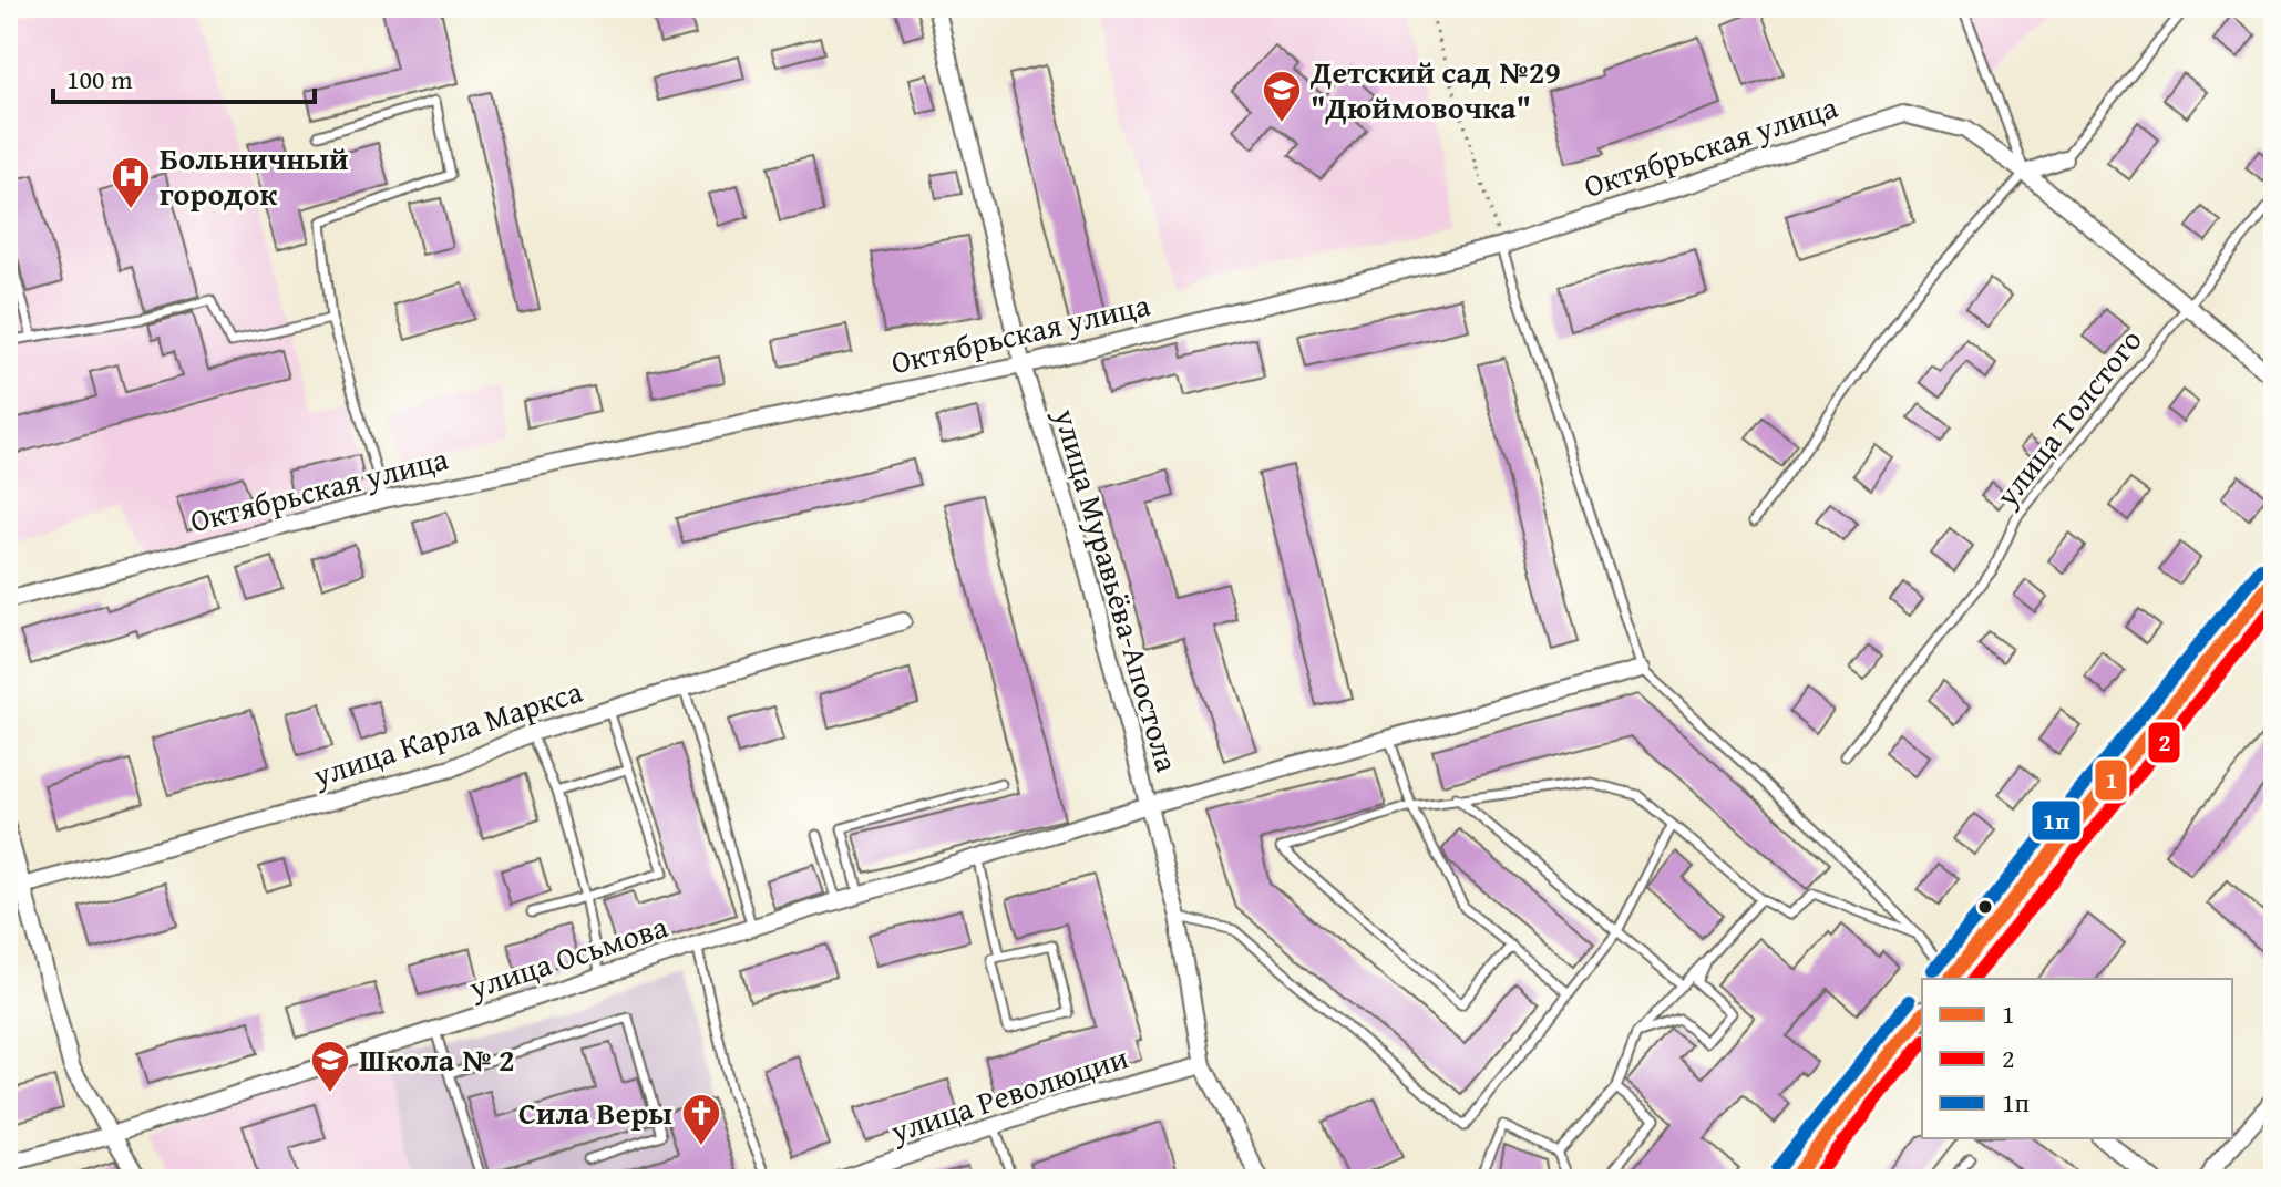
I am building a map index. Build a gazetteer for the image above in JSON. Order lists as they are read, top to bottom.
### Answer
{
  "streets": {
    "street": [
      "Октябрьская улица",
      "улица Муравьёва-Апостола",
      "улица Карла Маркса",
      "улица Осьмова",
      "улица Революции"
    ],
    "lane": ["улица Толстого"]
  },
  "crossings": [
    ["Октябрьская улица", "улица Толстого"],
    ["Октябрьская улица", "улица Муравьёва-Апостола"],
    ["улица Муравьёва-Апостола", "улица Осьмова"],
    ["улица Муравьёва-Апостола", "улица Революции"]
  ],
  "places": {
    "school or university": ["Детский сад №29 \"Дюймовочка\"", "Школа № 2"],
    "hospital": ["Больничный городок"],
    "church": ["Сила Веры"]
  },
  "lines": ["transit line 1п", "transit line 1", "transit line 2"],
  "legend": ["1", "2", "1п"],
  "scale_bar": "100 m"
}
